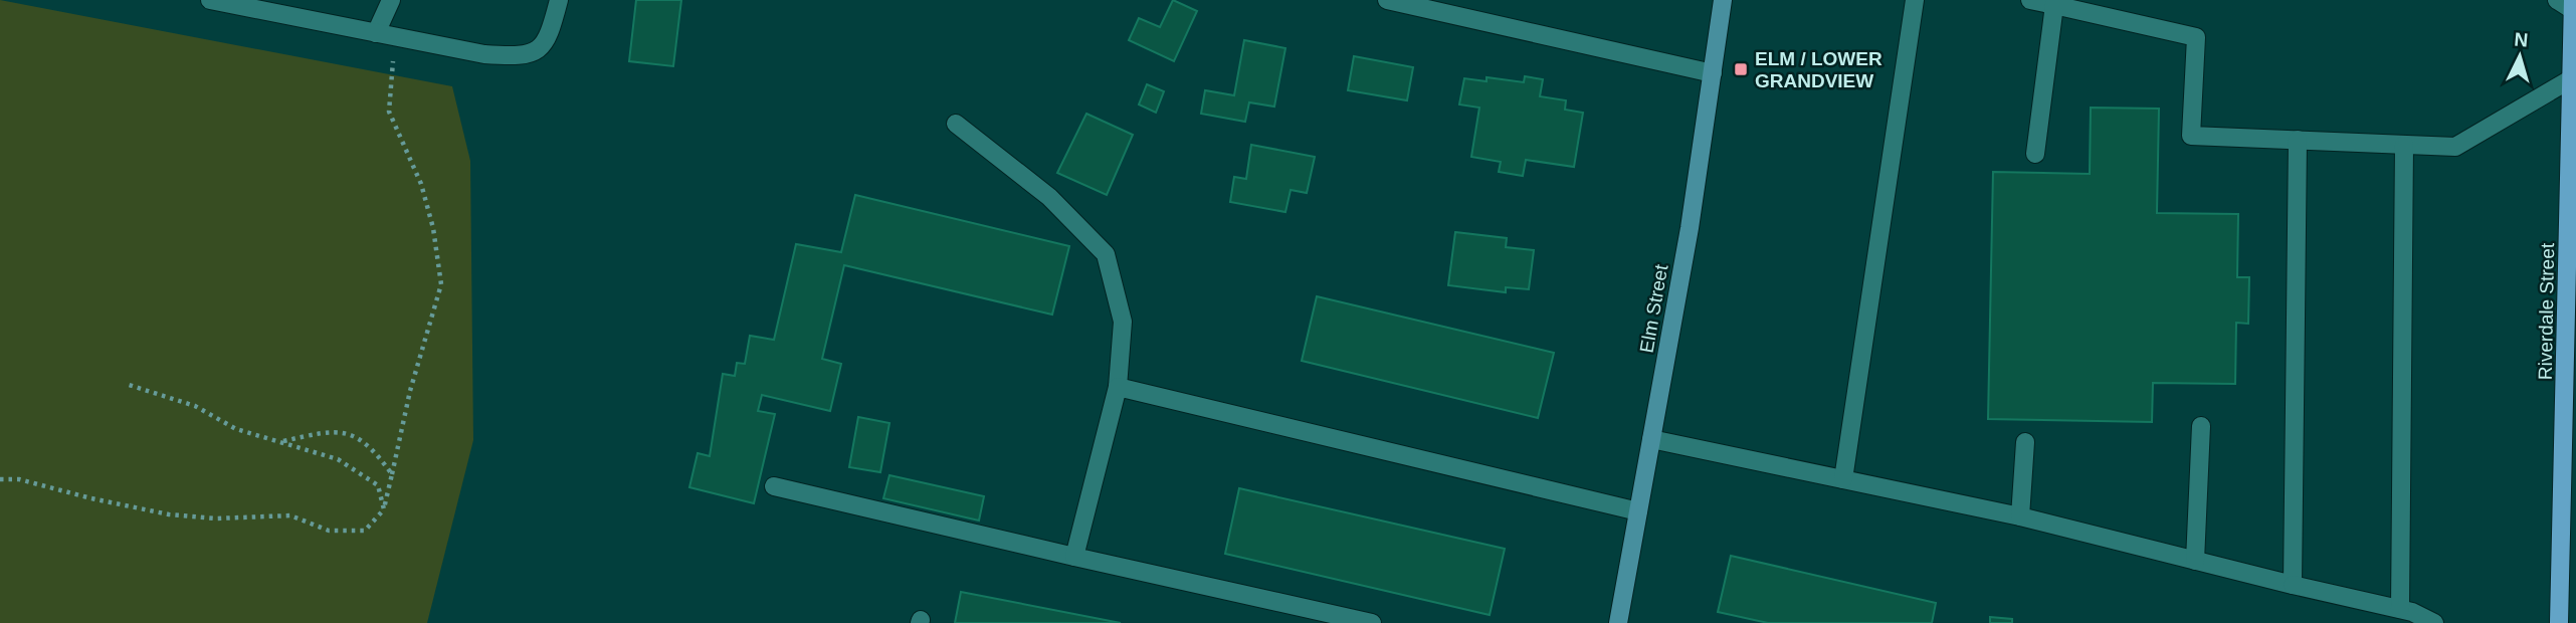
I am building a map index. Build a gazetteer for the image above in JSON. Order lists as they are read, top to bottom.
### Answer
{
  "streets": {
    "main road": ["Elm Street", "Riverdale Street"]
  },
  "places": {
    "transit": ["ELM / LOWER GRANDVIEW"]
  },
  "north": "top"
}
